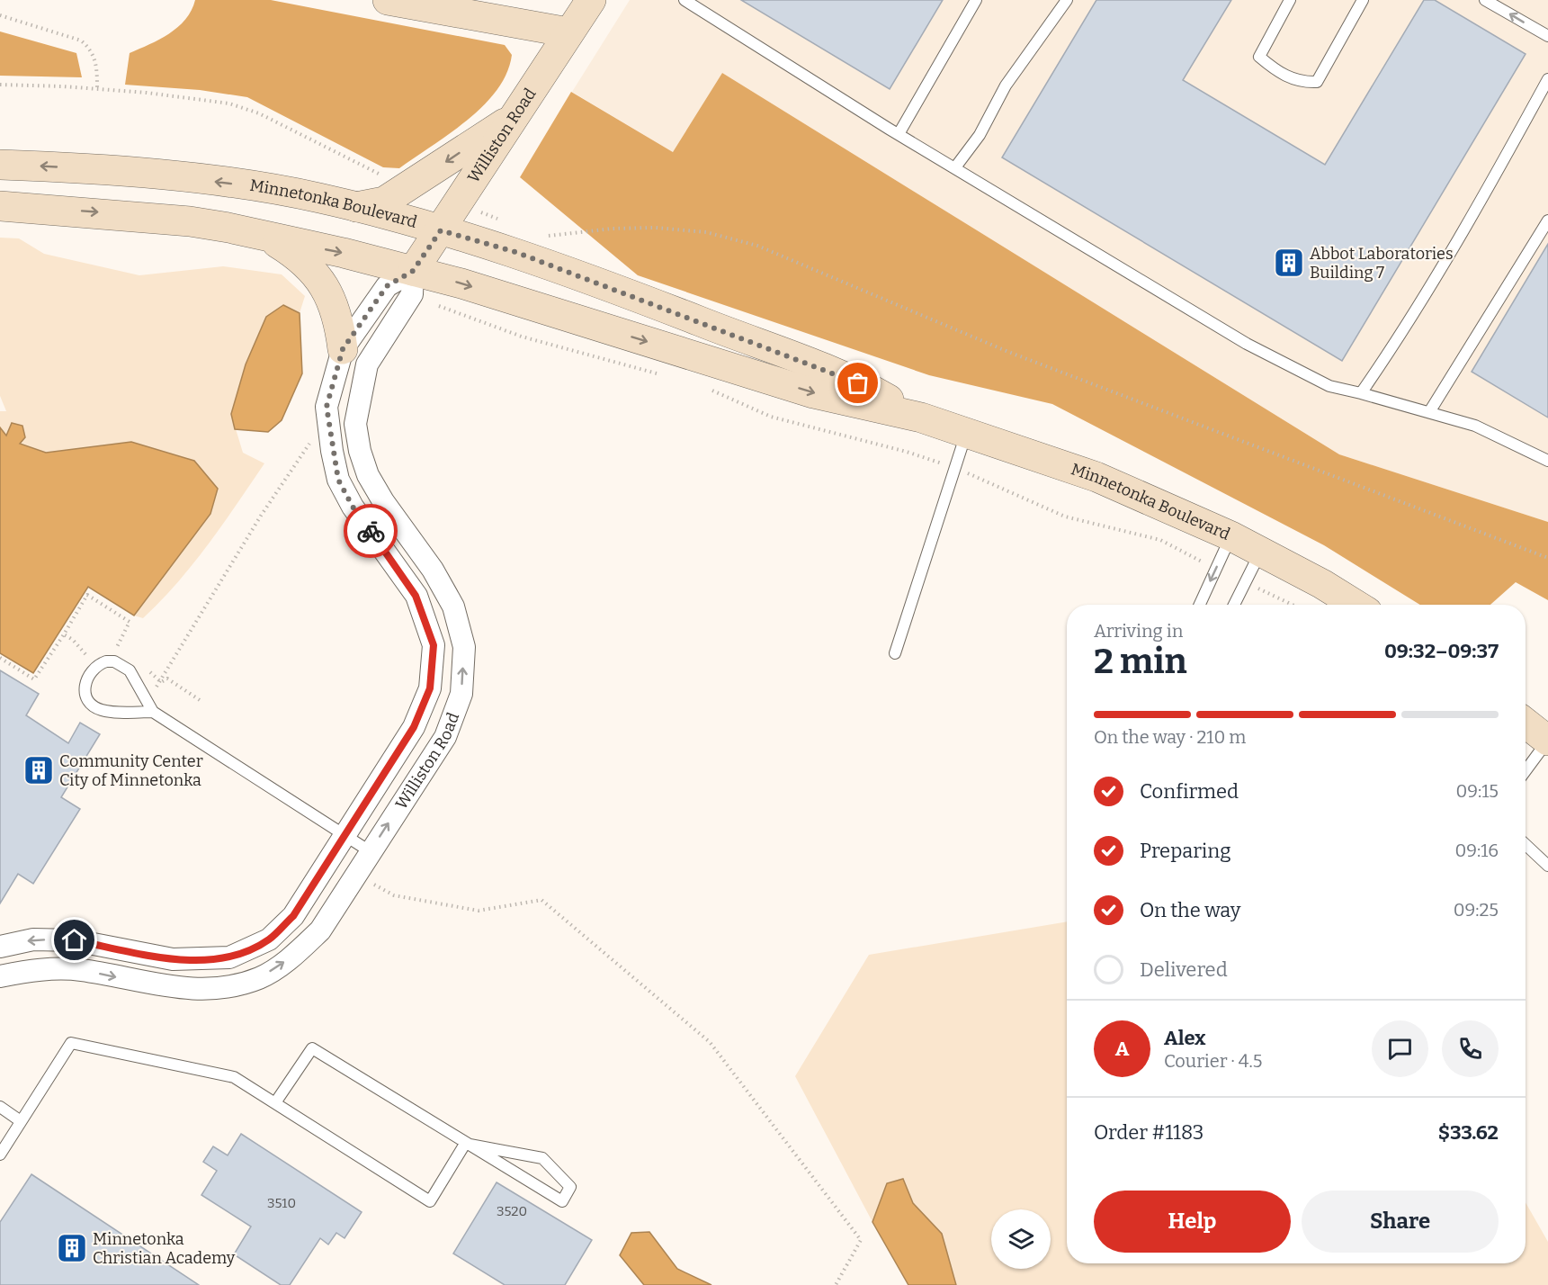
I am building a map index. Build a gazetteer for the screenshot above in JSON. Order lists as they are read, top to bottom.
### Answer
{
  "streets": {
    "main road": ["Williston Road", "Minnetonka Boulevard"]
  },
  "crossings": [
    ["Williston Road", "Minnetonka Boulevard"]
  ],
  "places": {
    "building": ["Abbot Laboratories Building 7", "Community Center City of Minnetonka", "Minnetonka Christian Academy"]
  },
  "house_numbers": ["3510", "3520"],
  "page": {
    "heading": ["2 min", "Arriving in", "09:32–09:37"],
    "panel": [
      "Alex",
      "Courier · 4.5",
      "Order #1183",
      "$33.62"
    ],
    "bar": "On the way · 210 m",
    "list": [
      ["Confirmed", "09:15"],
      ["Preparing", "09:16"],
      ["On the way", "09:25"],
      "Delivered"
    ],
    "round": "A",
    "buttons": ["Help", "Share"]
  }
}
